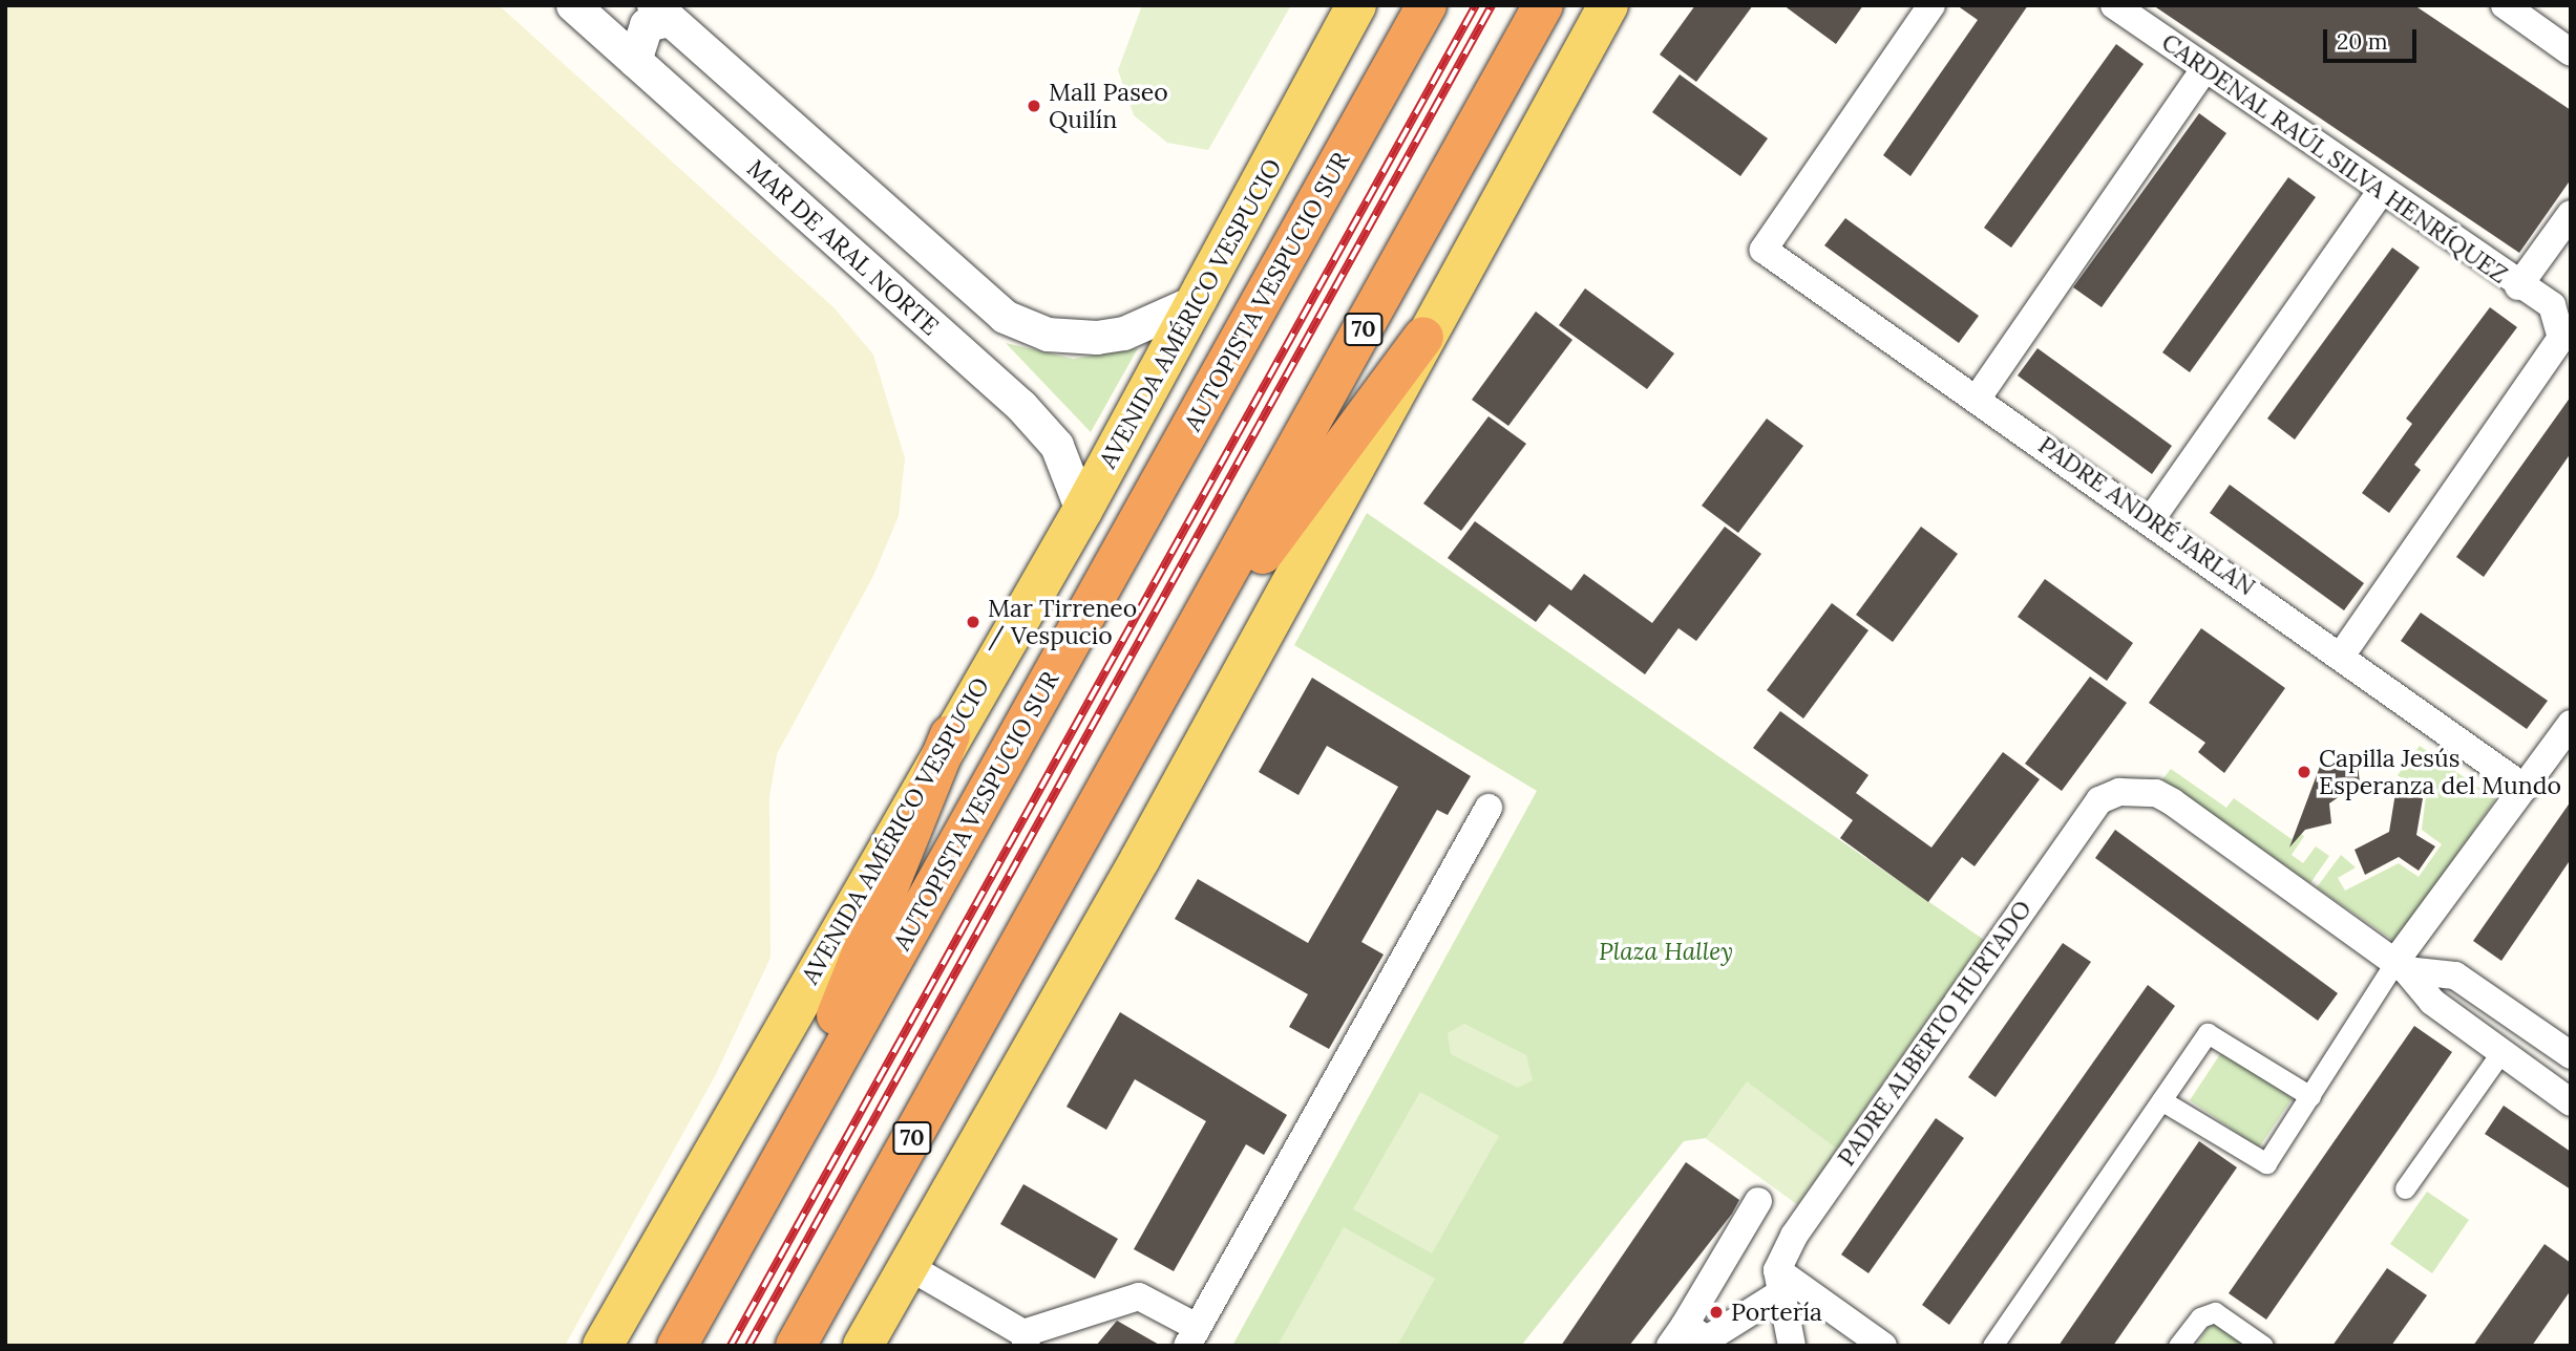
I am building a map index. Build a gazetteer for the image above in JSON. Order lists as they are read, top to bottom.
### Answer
{
  "streets": {
    "highway": ["AUTOPISTA VESPUCIO SUR", "70"],
    "main road": ["AVENIDA AMÉRICO VESPUCIO"],
    "street": [
      "CARDENAL RAÚL SILVA HENRÍQUEZ",
      "MAR DE ARAL NORTE",
      "PADRE ANDRÉ JARLAN",
      "PADRE ALBERTO HURTADO"
    ]
  },
  "crossings": [
    ["CARDENAL RAÚL SILVA HENRÍQUEZ", "PADRE ANDRÉ JARLAN"],
    ["MAR DE ARAL NORTE", "AVENIDA AMÉRICO VESPUCIO"]
  ],
  "parks": ["Plaza Halley"],
  "places": [
    "Mall Paseo Quilín",
    "Mar Tirreneo / Vespucio",
    "Capilla Jesús Esperanza del Mundo",
    "Portería"
  ],
  "scale_bar": "20 m"
}
